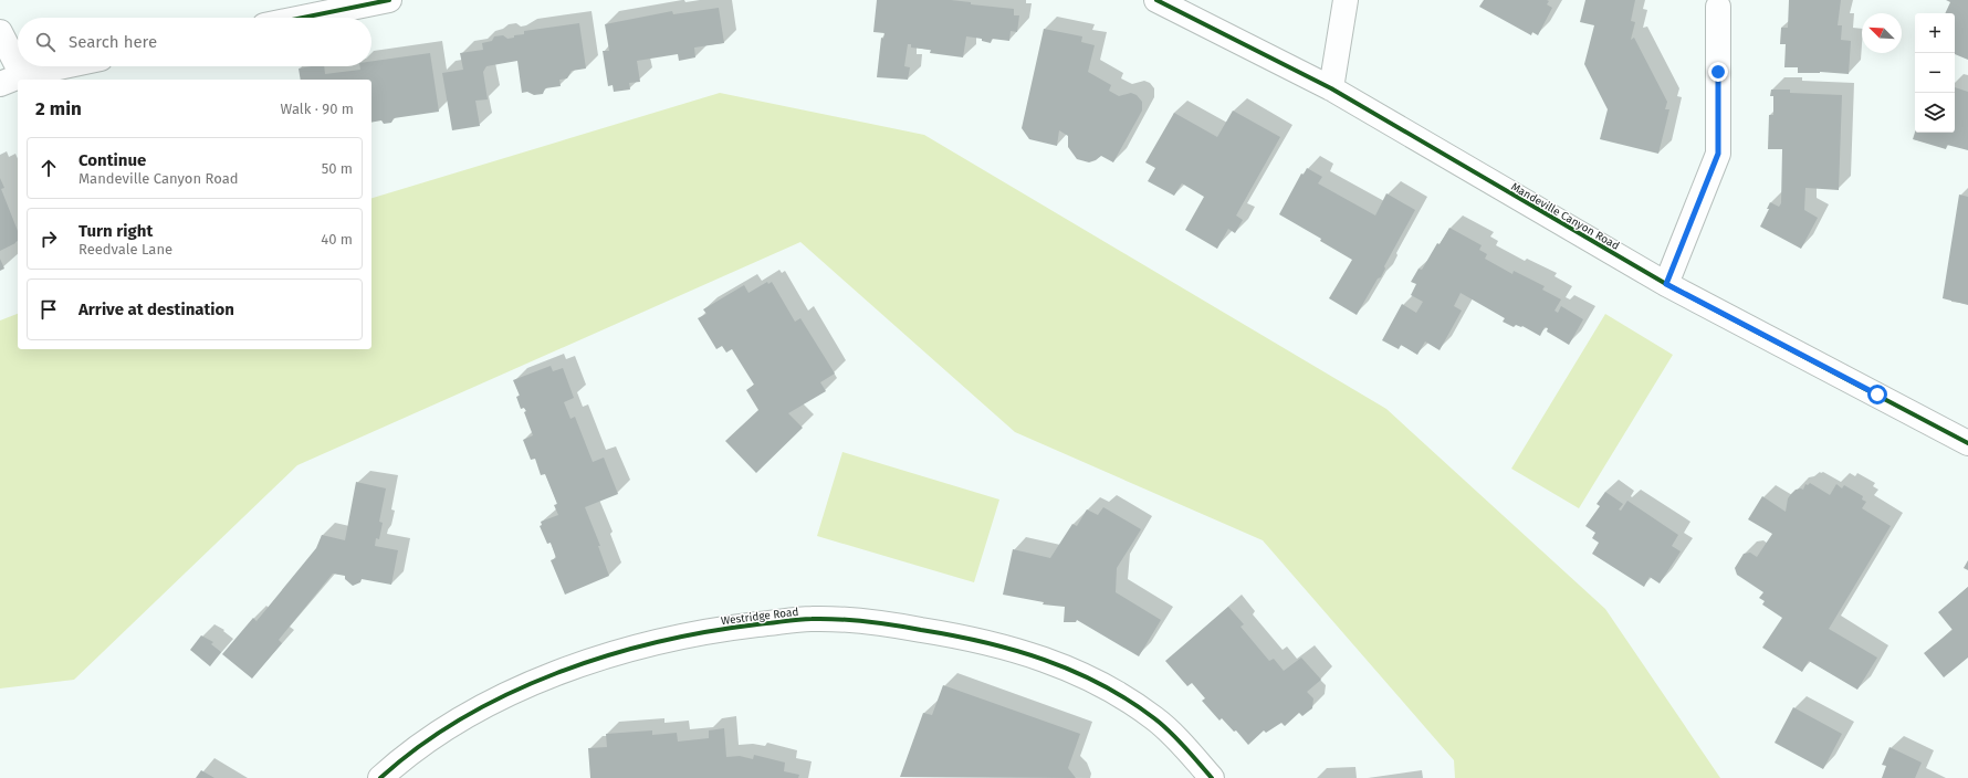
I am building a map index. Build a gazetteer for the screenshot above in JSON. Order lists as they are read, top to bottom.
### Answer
{
  "streets": {
    "street": ["Mandeville Canyon Road", "Westridge Road"]
  },
  "north": "top left",
  "page": {
    "map_buttons": ["+", "−"],
    "search": "Search here",
    "heading": ["2 min", "Walk · 90 m"],
    "list": [
      ["Continue", "Mandeville Canyon Road", "50 m"],
      ["Turn right", "Reedvale Lane", "40 m"],
      "Arrive at destination"
    ]
  }
}
